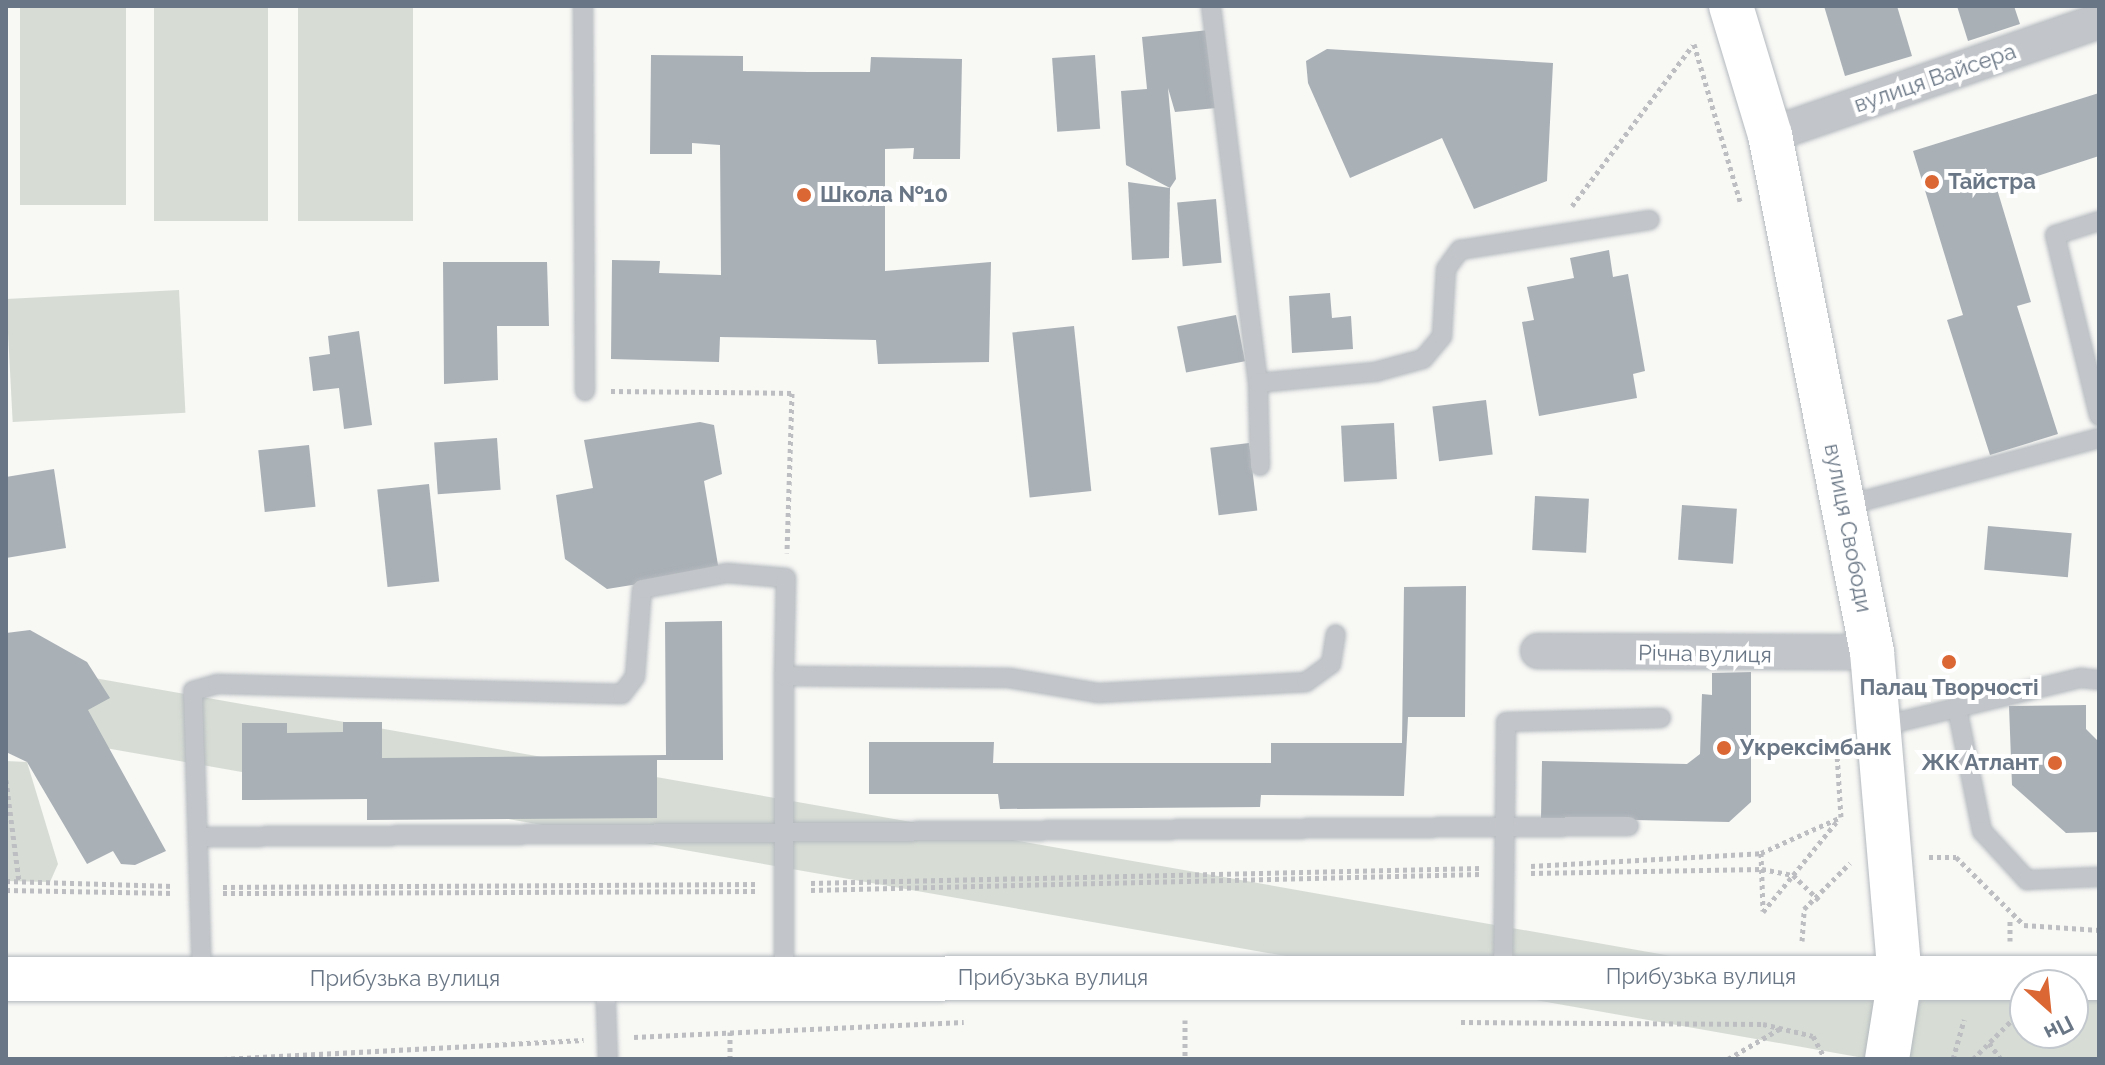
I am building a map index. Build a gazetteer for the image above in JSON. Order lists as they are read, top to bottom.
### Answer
{
  "streets": {
    "street": [
      "вулиця Вайсера",
      "вулиця Свободи",
      "Річна вулиця",
      "Прибузька вулиця"
    ]
  },
  "crossings": [
    ["вулиця Вайсера", "вулиця Свободи"],
    ["вулиця Свободи", "Річна вулиця"],
    ["вулиця Свободи", "Прибузька вулиця"]
  ],
  "places": [
    "Тайстра",
    "Школа №10",
    "Палац Творчості",
    "Укрексімбанк",
    "ЖК Атлант"
  ],
  "north": "bottom right"
}
